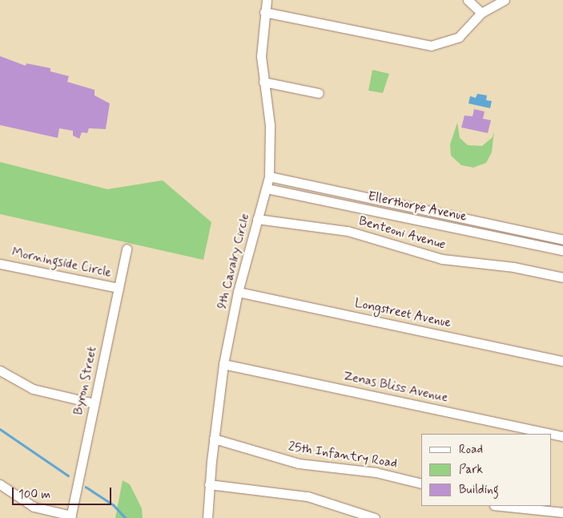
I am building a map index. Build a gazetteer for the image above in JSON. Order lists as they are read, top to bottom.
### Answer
{
  "streets": {
    "street": [
      "Ellerthorpe Avenue",
      "Benteoni Avenue",
      "9th Cavalry Circle",
      "Morningside Circle",
      "Longstreet Avenue",
      "Byron Street",
      "Zenas Bliss Avenue",
      "25th Infantry Road"
    ]
  },
  "crossings": [
    ["Ellerthorpe Avenue", "9th Cavalry Circle"],
    ["Benteoni Avenue", "9th Cavalry Circle"],
    ["9th Cavalry Circle", "Longstreet Avenue"],
    ["9th Cavalry Circle", "Zenas Bliss Avenue"],
    ["9th Cavalry Circle", "25th Infantry Road"],
    ["Morningside Circle", "Byron Street"]
  ],
  "legend": ["Road", "Park", "Building"],
  "scale_bar": "100 m"
}
